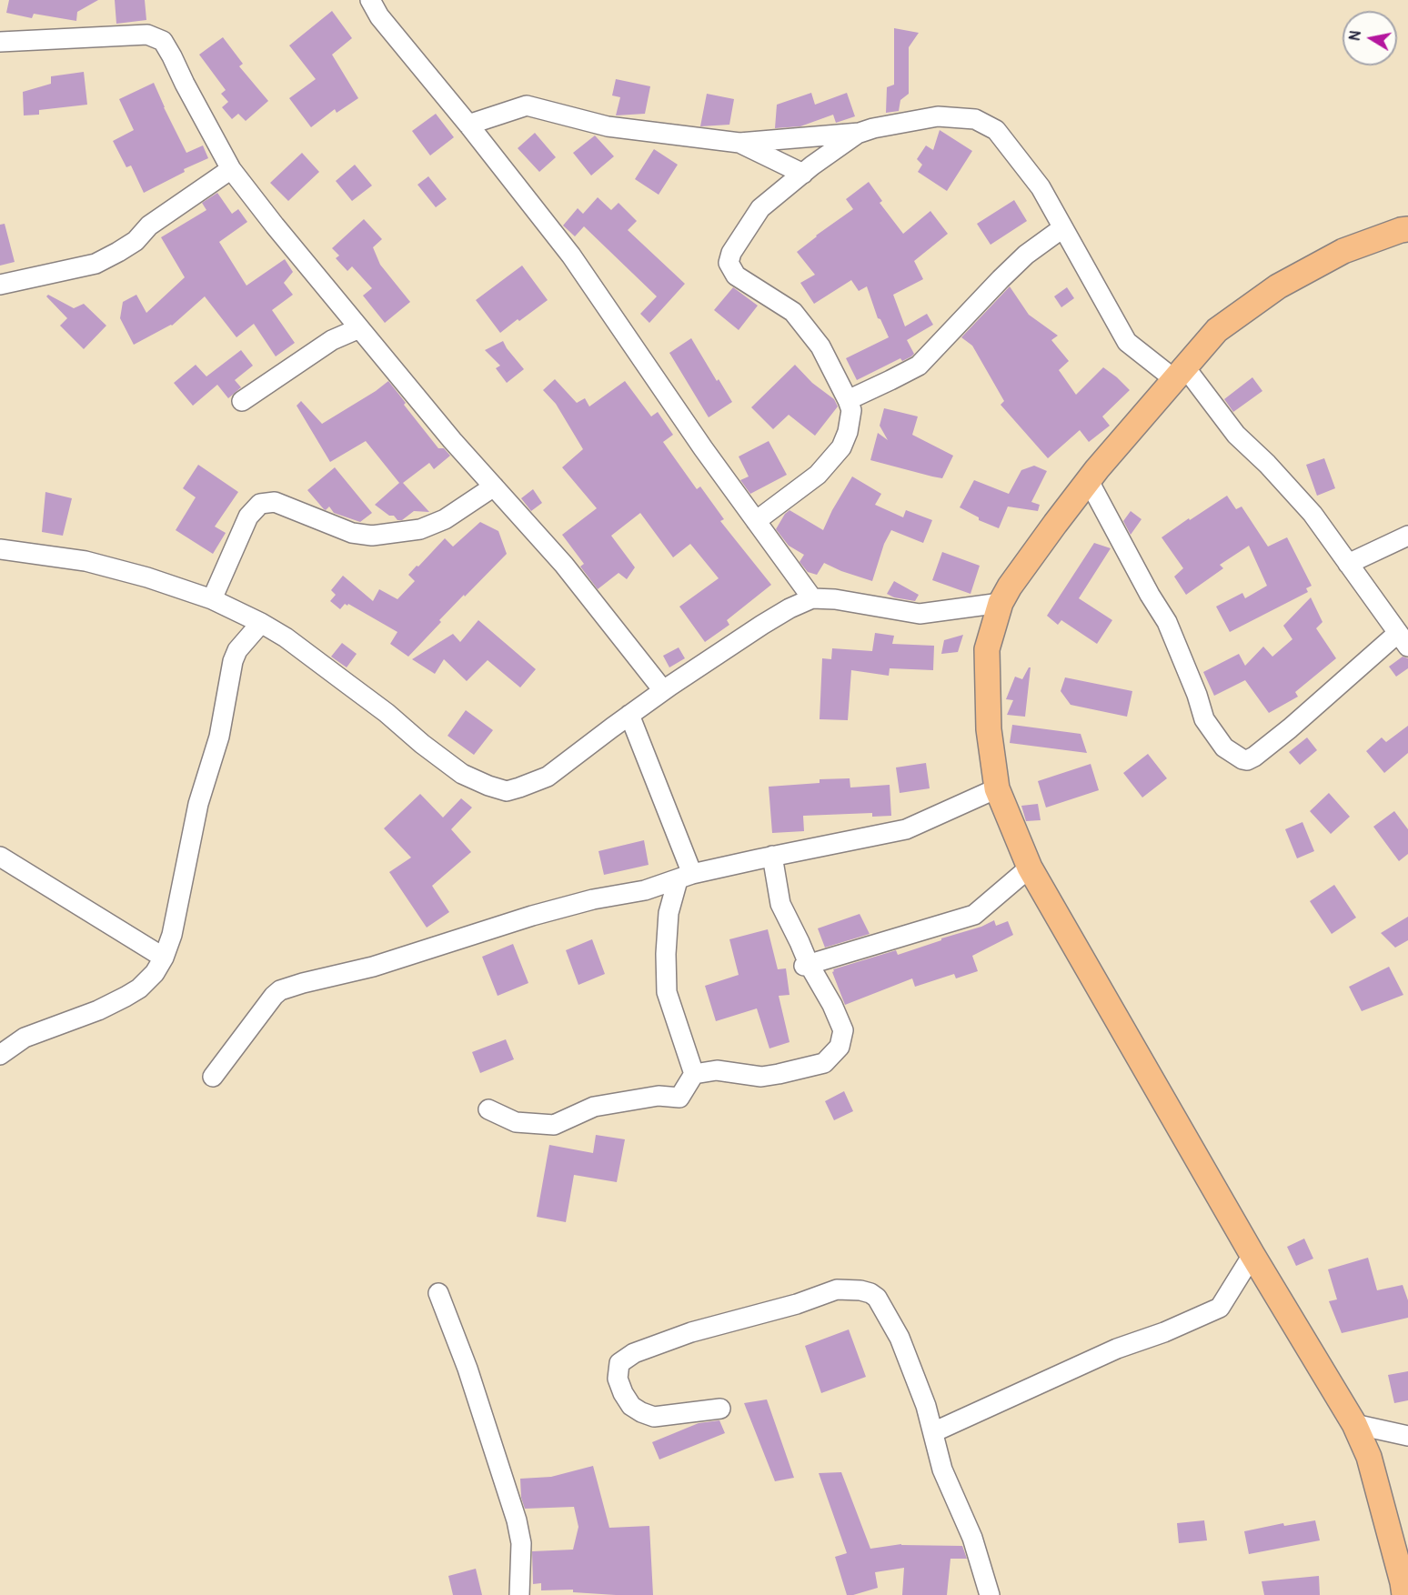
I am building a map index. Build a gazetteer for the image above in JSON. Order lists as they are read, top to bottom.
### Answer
{
  "north": "left"
}
